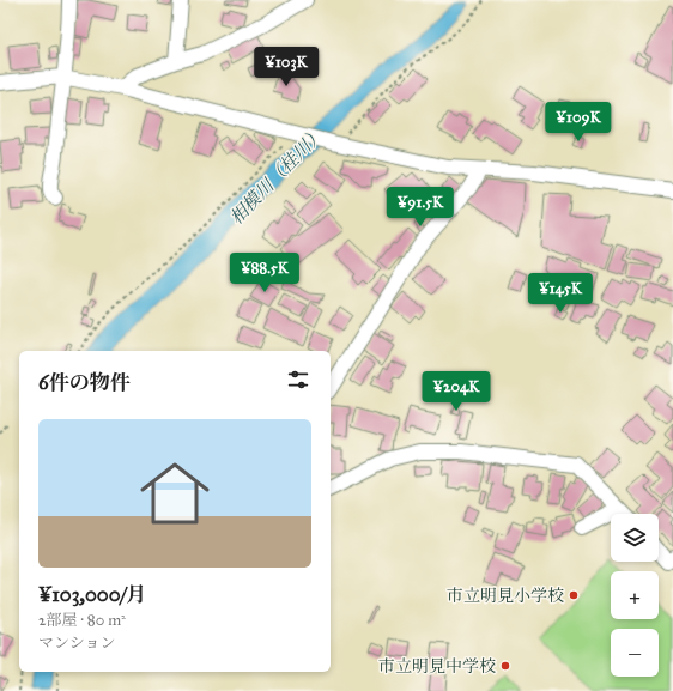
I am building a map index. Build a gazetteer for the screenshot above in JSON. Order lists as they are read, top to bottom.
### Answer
{
  "water": ["相模川（桂川）"],
  "places": ["市立明見小学校", "市立明見中学校"],
  "page": {
    "price": [
      "¥103K",
      "¥109K",
      "¥91.5K",
      "¥88.5K",
      "¥145K",
      "¥204K"
    ],
    "heading": "6件の物件",
    "list": [
      {
        "name": "¥103,000/月",
        "note": "2部屋 · 80 m² · マンション"
      }
    ],
    "map_buttons": ["+", "−"]
  }
}
